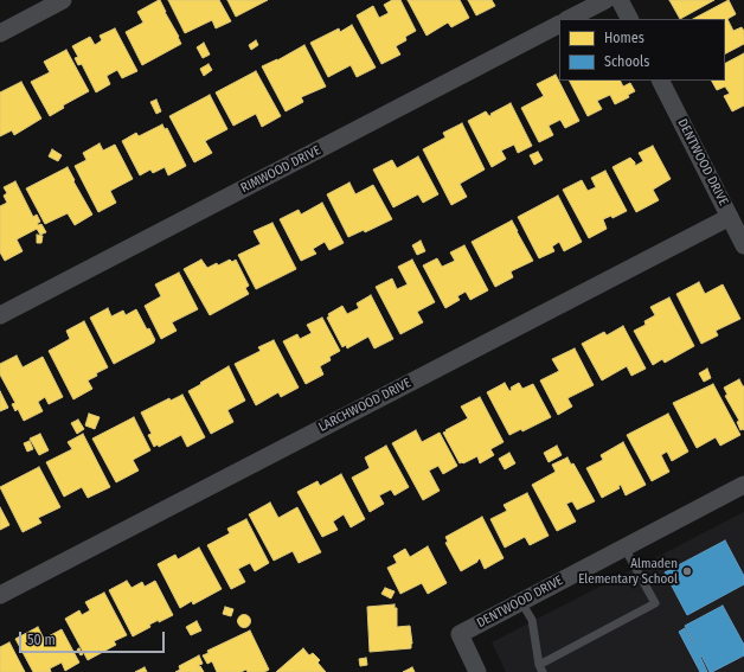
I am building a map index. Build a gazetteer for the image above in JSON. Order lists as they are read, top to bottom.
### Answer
{
  "streets": {
    "street": ["DENTWOOD DRIVE", "RIMWOOD DRIVE", "LARCHWOOD DRIVE"]
  },
  "crossings": [
    ["DENTWOOD DRIVE", "LARCHWOOD DRIVE"]
  ],
  "places": ["Almaden Elementary School"],
  "legend": ["Homes", "Schools"],
  "scale_bar": "50 m"
}
